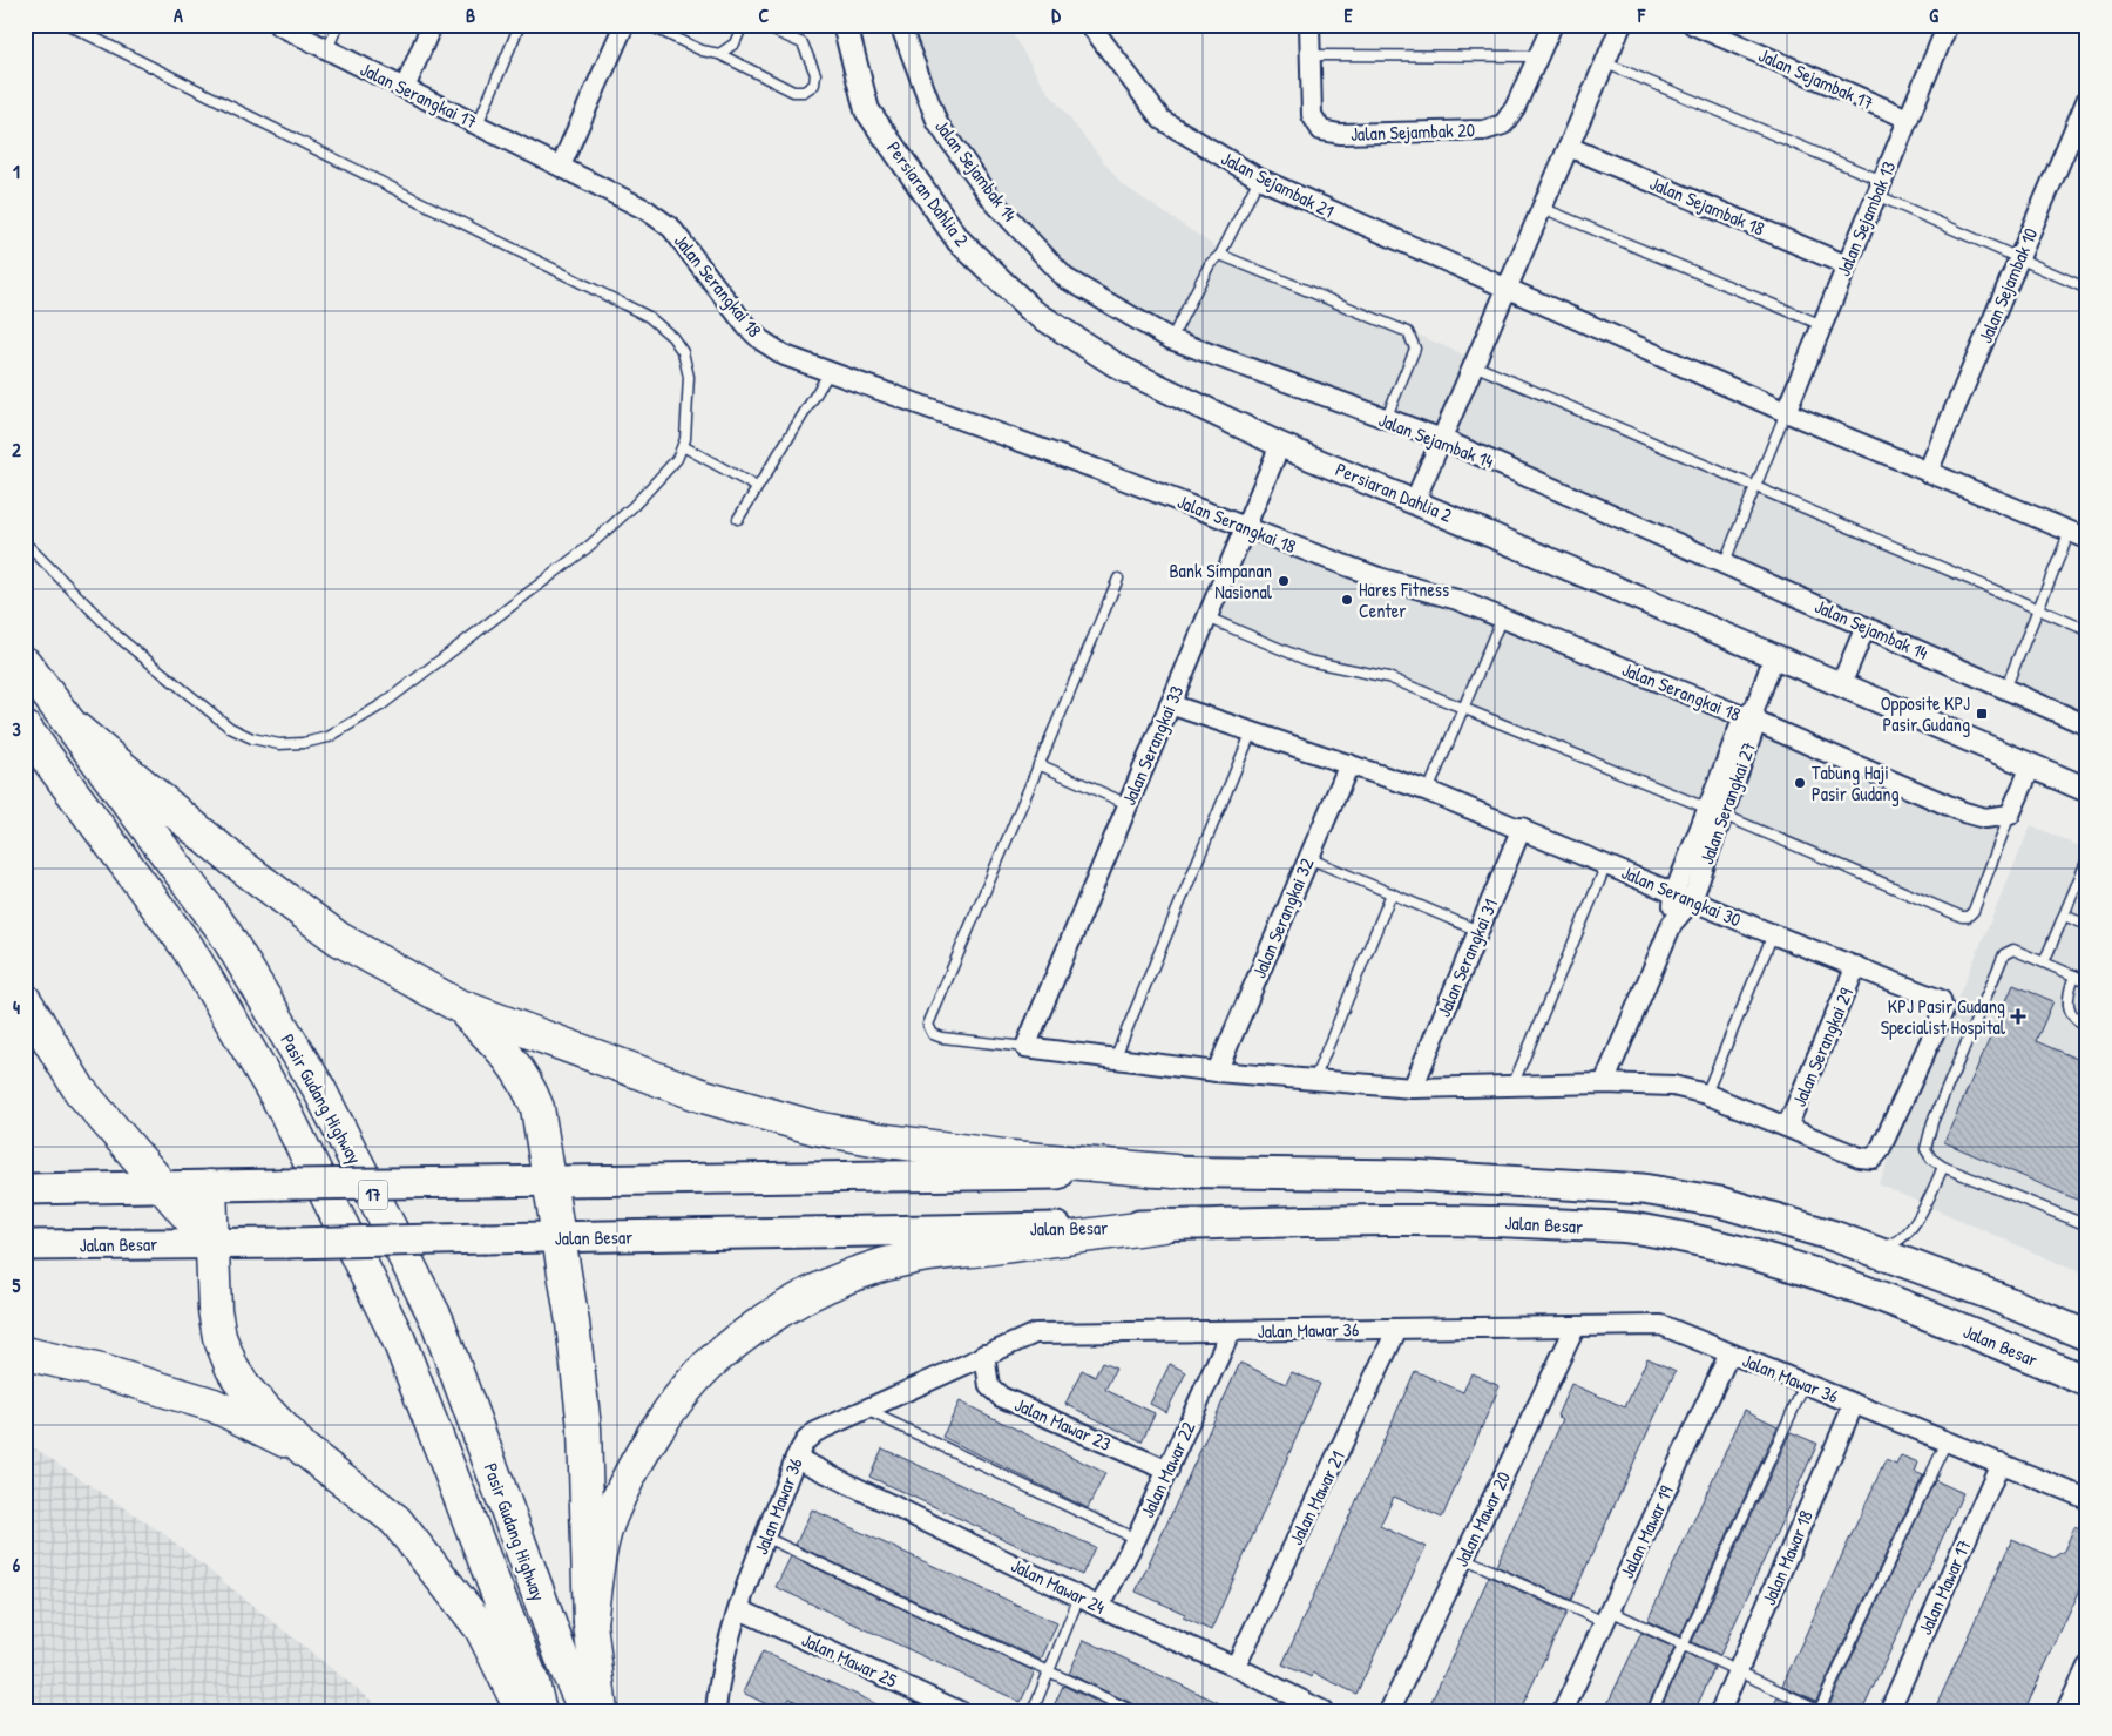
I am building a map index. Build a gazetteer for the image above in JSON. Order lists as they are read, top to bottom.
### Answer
{
  "streets": {
    "highway": ["Pasir Gudang Highway", "17"],
    "main road": ["Jalan Besar"],
    "street": [
      "Jalan Sejambak 17",
      "Jalan Serangkai 17",
      "Jalan Sejambak 20",
      "Jalan Sejambak 14",
      "Jalan Sejambak 21",
      "Persiaran Dahlia 2",
      "Jalan Sejambak 18",
      "Jalan Sejambak 13",
      "Jalan Serangkai 18",
      "Jalan Sejambak 10",
      "Jalan Serangkai 33",
      "Jalan Serangkai 27",
      "Jalan Serangkai 30",
      "Jalan Serangkai 32",
      "Jalan Serangkai 31",
      "Jalan Serangkai 29",
      "Jalan Mawar 36",
      "Jalan Mawar 23",
      "Jalan Mawar 22",
      "Jalan Mawar 21",
      "Jalan Mawar 20",
      "Jalan Mawar 19",
      "Jalan Mawar 18",
      "Jalan Mawar 24",
      "Jalan Mawar 17",
      "Jalan Mawar 25"
    ]
  },
  "crossings": [
    ["Jalan Sejambak 17", "Jalan Sejambak 13"],
    ["Jalan Serangkai 17", "Jalan Serangkai 18"],
    ["Persiaran Dahlia 2", "Jalan Serangkai 33"],
    ["Persiaran Dahlia 2", "Jalan Serangkai 27"],
    ["Jalan Sejambak 18", "Jalan Sejambak 13"],
    ["Jalan Serangkai 18", "Jalan Serangkai 33"],
    ["Jalan Serangkai 18", "Jalan Serangkai 27"],
    ["Jalan Serangkai 33", "Jalan Serangkai 30"],
    ["Jalan Serangkai 27", "Jalan Serangkai 30"],
    ["Jalan Serangkai 30", "Jalan Serangkai 32"],
    ["Jalan Serangkai 30", "Jalan Serangkai 31"],
    ["Jalan Serangkai 30", "Jalan Serangkai 29"],
    ["Jalan Mawar 36", "Jalan Mawar 23"],
    ["Jalan Mawar 36", "Jalan Mawar 22"],
    ["Jalan Mawar 36", "Jalan Mawar 21"],
    ["Jalan Mawar 36", "Jalan Mawar 20"],
    ["Jalan Mawar 36", "Jalan Mawar 19"],
    ["Jalan Mawar 36", "Jalan Mawar 18"],
    ["Jalan Mawar 36", "Jalan Mawar 24"],
    ["Jalan Mawar 36", "Jalan Mawar 17"],
    ["Jalan Mawar 36", "Jalan Mawar 25"],
    ["Jalan Mawar 23", "Jalan Mawar 22"],
    ["Jalan Mawar 22", "Jalan Mawar 24"],
    ["Jalan Mawar 21", "Jalan Mawar 24"]
  ],
  "places": {
    "other": ["Bank Simpanan Nasional", "Hares Fitness Center", "Tabung Haji Pasir Gudang"],
    "transit": ["Opposite KPJ Pasir Gudang"],
    "health": ["KPJ Pasir Gudang Specialist Hospital"]
  },
  "grid": {
    "columns": [
      "A",
      "B",
      "C",
      "D",
      "E",
      "F",
      "G"
    ],
    "rows": [
      "1",
      "2",
      "3",
      "4",
      "5",
      "6"
    ]
  }
}
